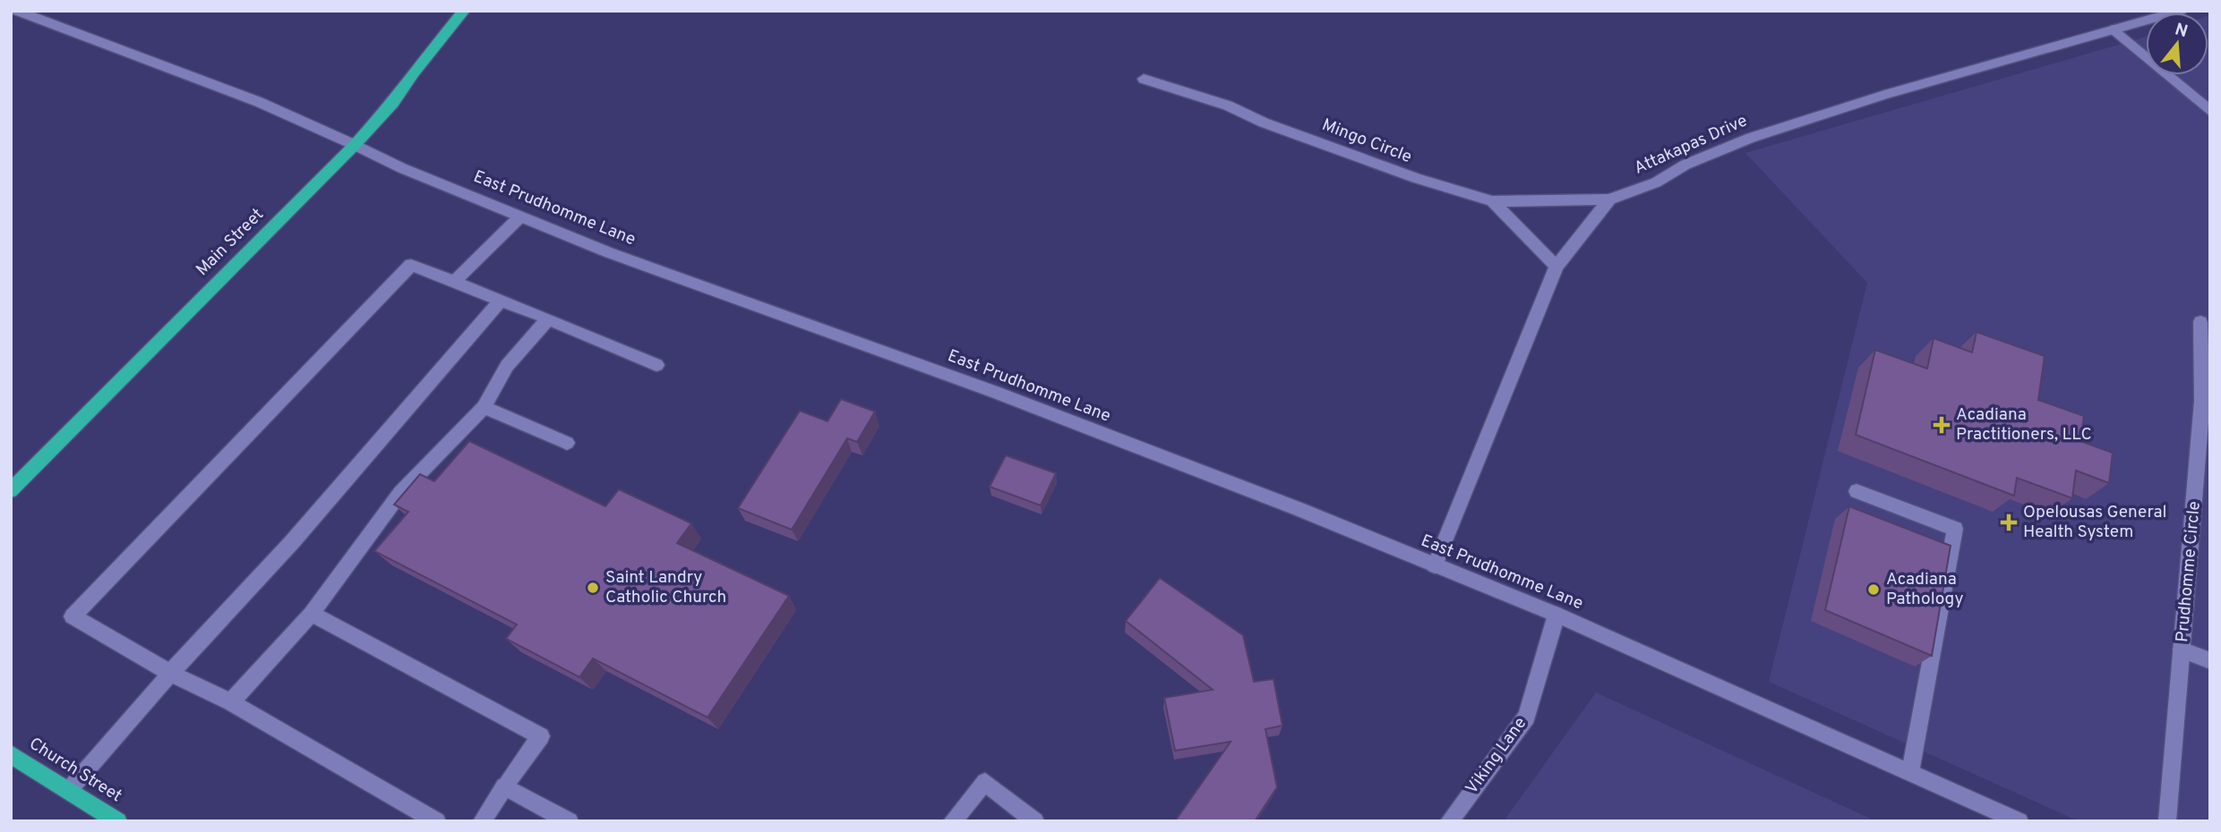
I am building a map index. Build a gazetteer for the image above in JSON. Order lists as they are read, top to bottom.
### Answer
{
  "streets": {
    "main road": ["Main Street", "Church Street"],
    "street": [
      "Mingo Circle",
      "Attakapas Drive",
      "East Prudhomme Lane",
      "Prudhomme Circle",
      "Viking Lane"
    ]
  },
  "crossings": [
    ["East Prudhomme Lane", "Main Street"],
    ["East Prudhomme Lane", "Viking Lane"]
  ],
  "places": {
    "health": ["Acadiana Practitioners, LLC", "Opelousas General Health System"],
    "other": ["Saint Landry Catholic Church", "Acadiana Pathology"]
  },
  "north": "top"
}
